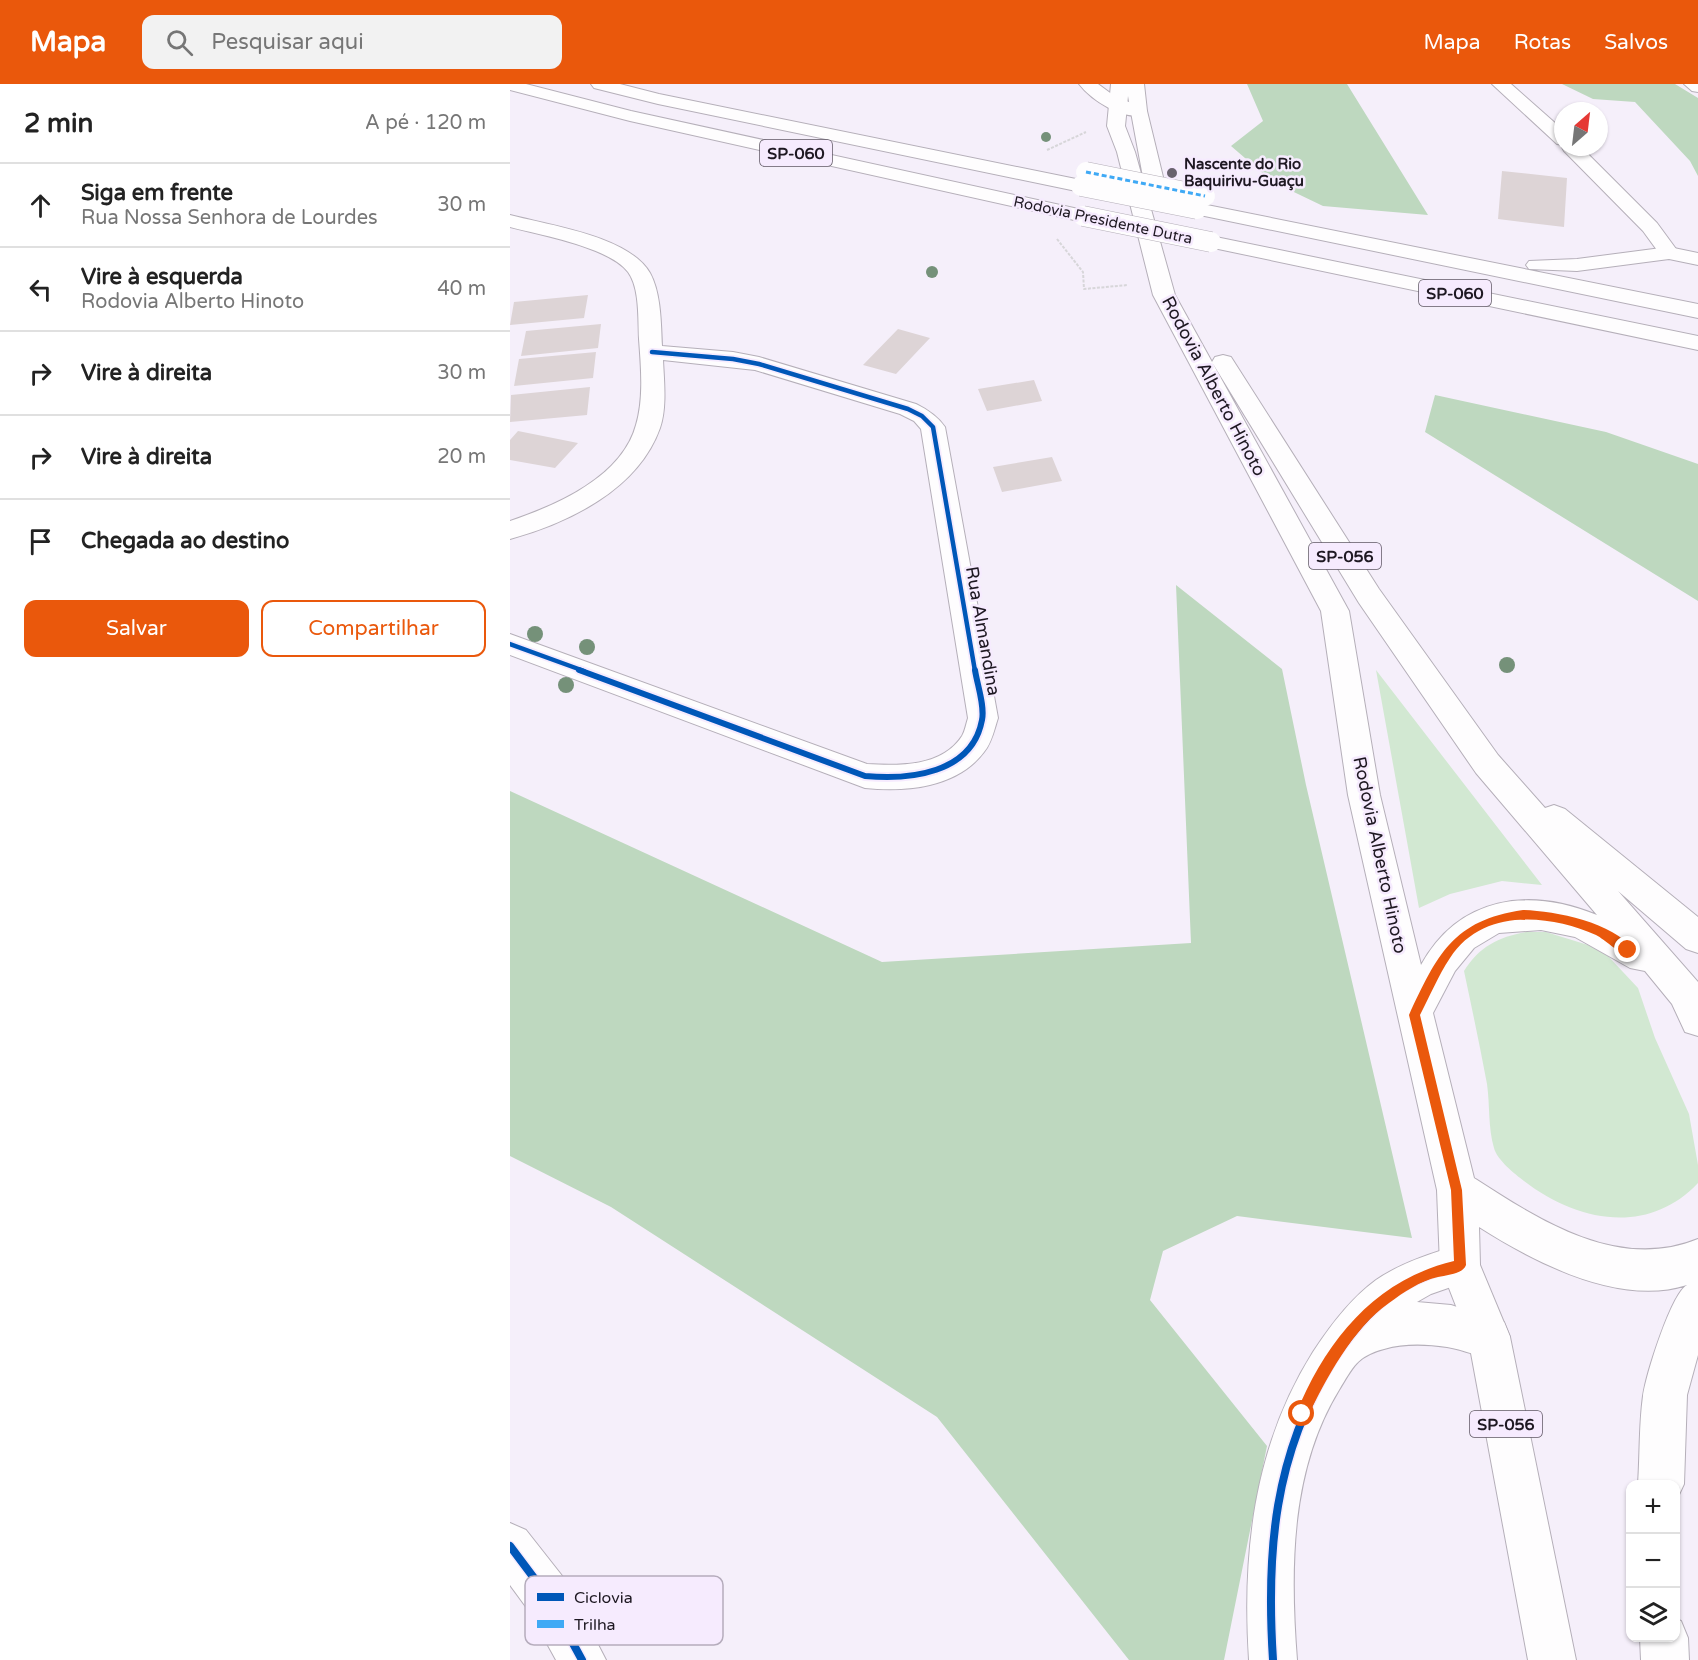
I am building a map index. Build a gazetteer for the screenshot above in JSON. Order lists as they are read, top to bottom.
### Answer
{
  "streets": {
    "main road": [
      "SP-060",
      "Rodovia Presidente Dutra",
      "Rodovia Alberto Hinoto",
      "SP-056",
      "Rua Almandina"
    ]
  },
  "crossings": [
    ["Rodovia Alberto Hinoto", "SP-056"]
  ],
  "places": ["Nascente do Rio Baquirivu-Guaçu"],
  "legend": ["Ciclovia", "Trilha"],
  "north": "top right",
  "page": {
    "header": "Mapa",
    "search": "Pesquisar aqui",
    "nav": ["Mapa", "Rotas", "Salvos"],
    "heading": ["2 min", "A pé · 120 m"],
    "list": [
      ["Siga em frente", "Rua Nossa Senhora de Lourdes", "30 m"],
      ["Vire à esquerda", "Rodovia Alberto Hinoto", "40 m"],
      ["Vire à direita", "30 m"],
      ["Vire à direita", "20 m"],
      "Chegada ao destino"
    ],
    "buttons": ["Salvar", "Compartilhar"],
    "map_buttons": ["+", "−"]
  }
}
